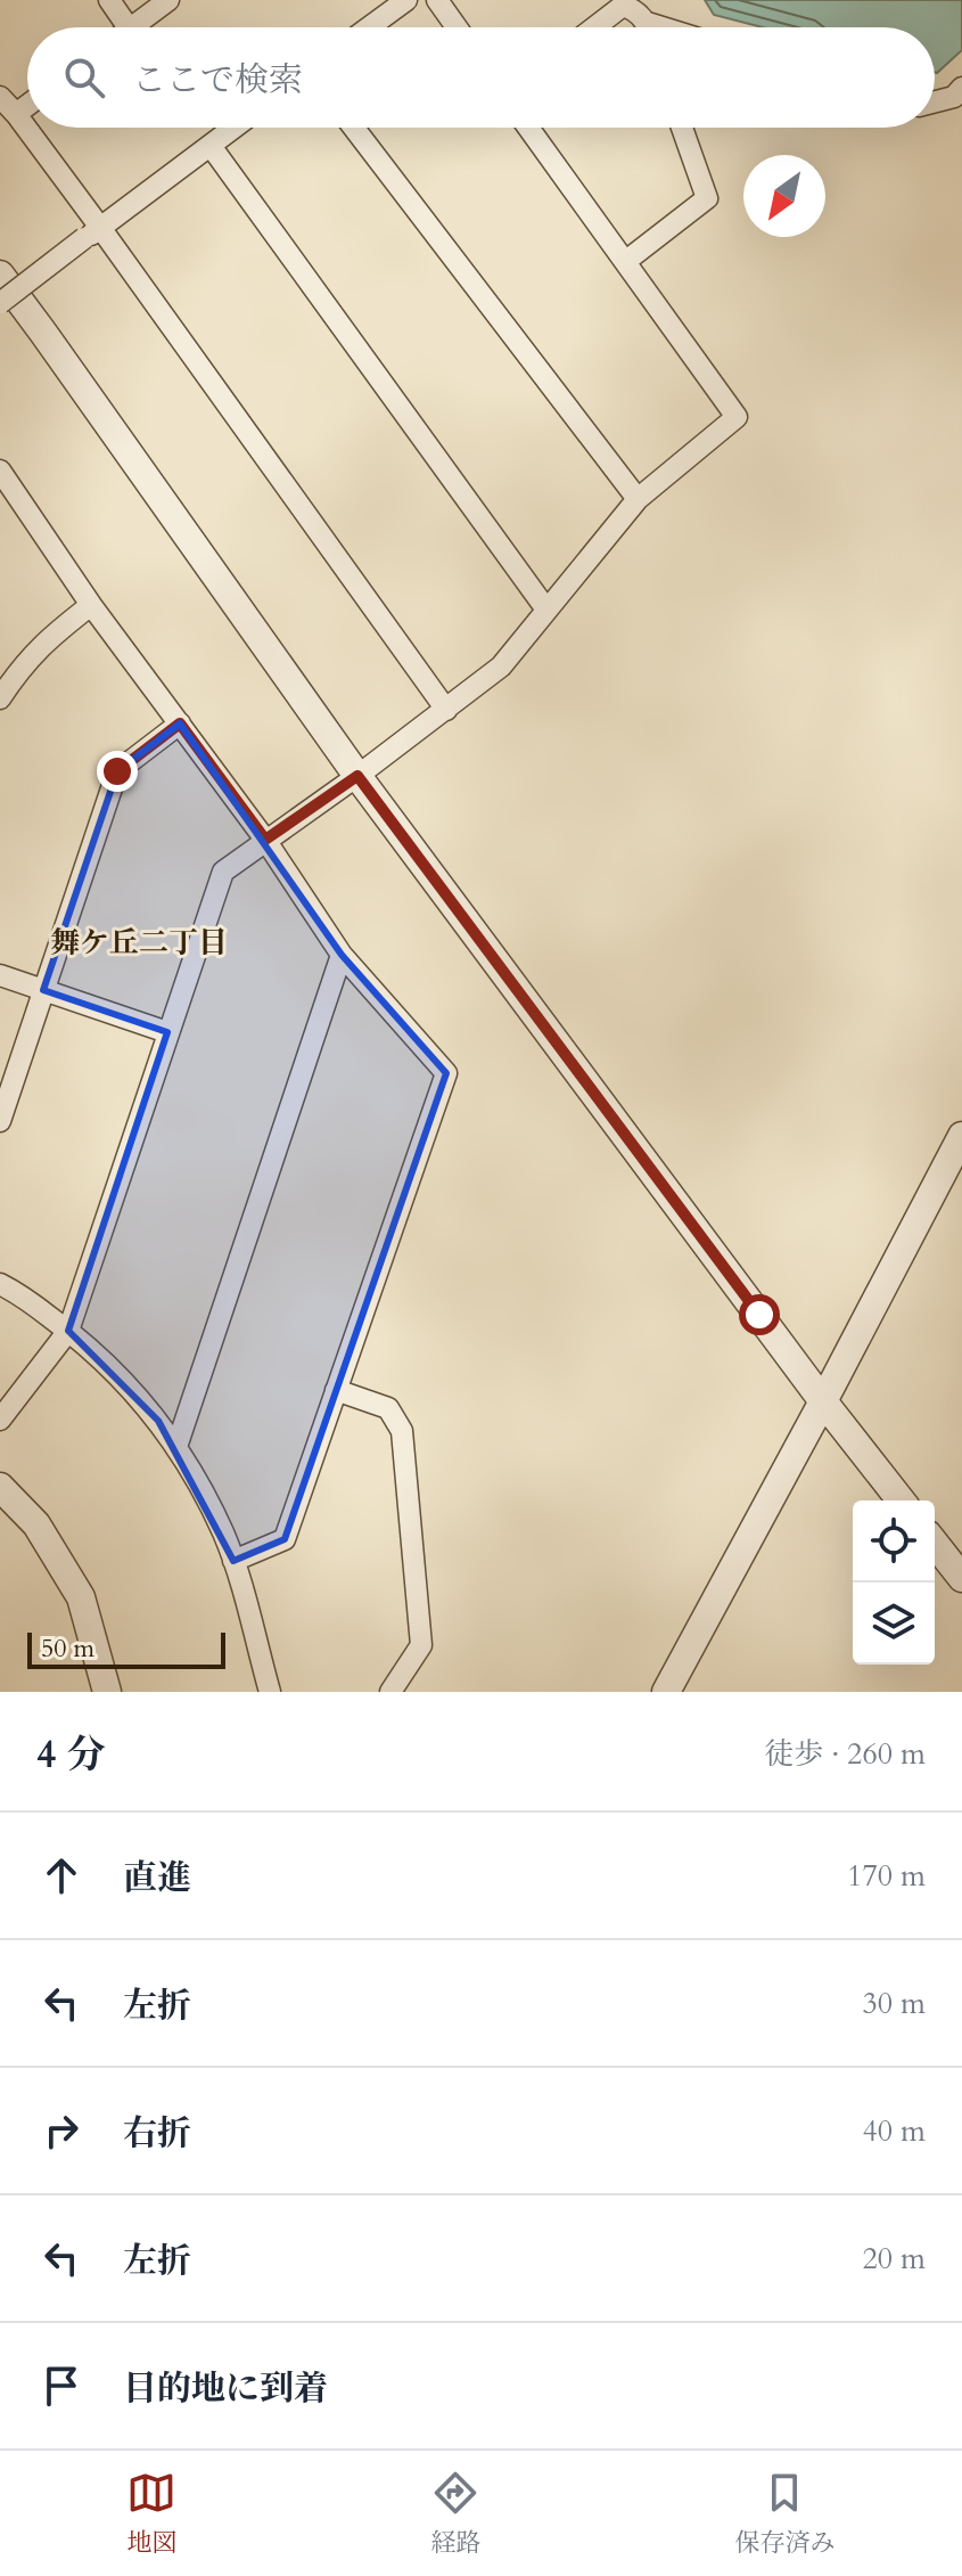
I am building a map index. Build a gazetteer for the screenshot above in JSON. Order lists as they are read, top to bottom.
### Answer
{
  "districts": ["舞ケ丘二丁目"],
  "scale_bar": "50 m",
  "north": "bottom left",
  "page": {
    "search": "ここで検索",
    "scale": "50 m",
    "heading": ["4 分", "徒歩 · 260 m"],
    "list": [
      ["直進", "170 m"],
      ["左折", "30 m"],
      ["右折", "40 m"],
      ["左折", "20 m"],
      "目的地に到着"
    ],
    "nav": ["地図", "経路", "保存済み"]
  }
}
